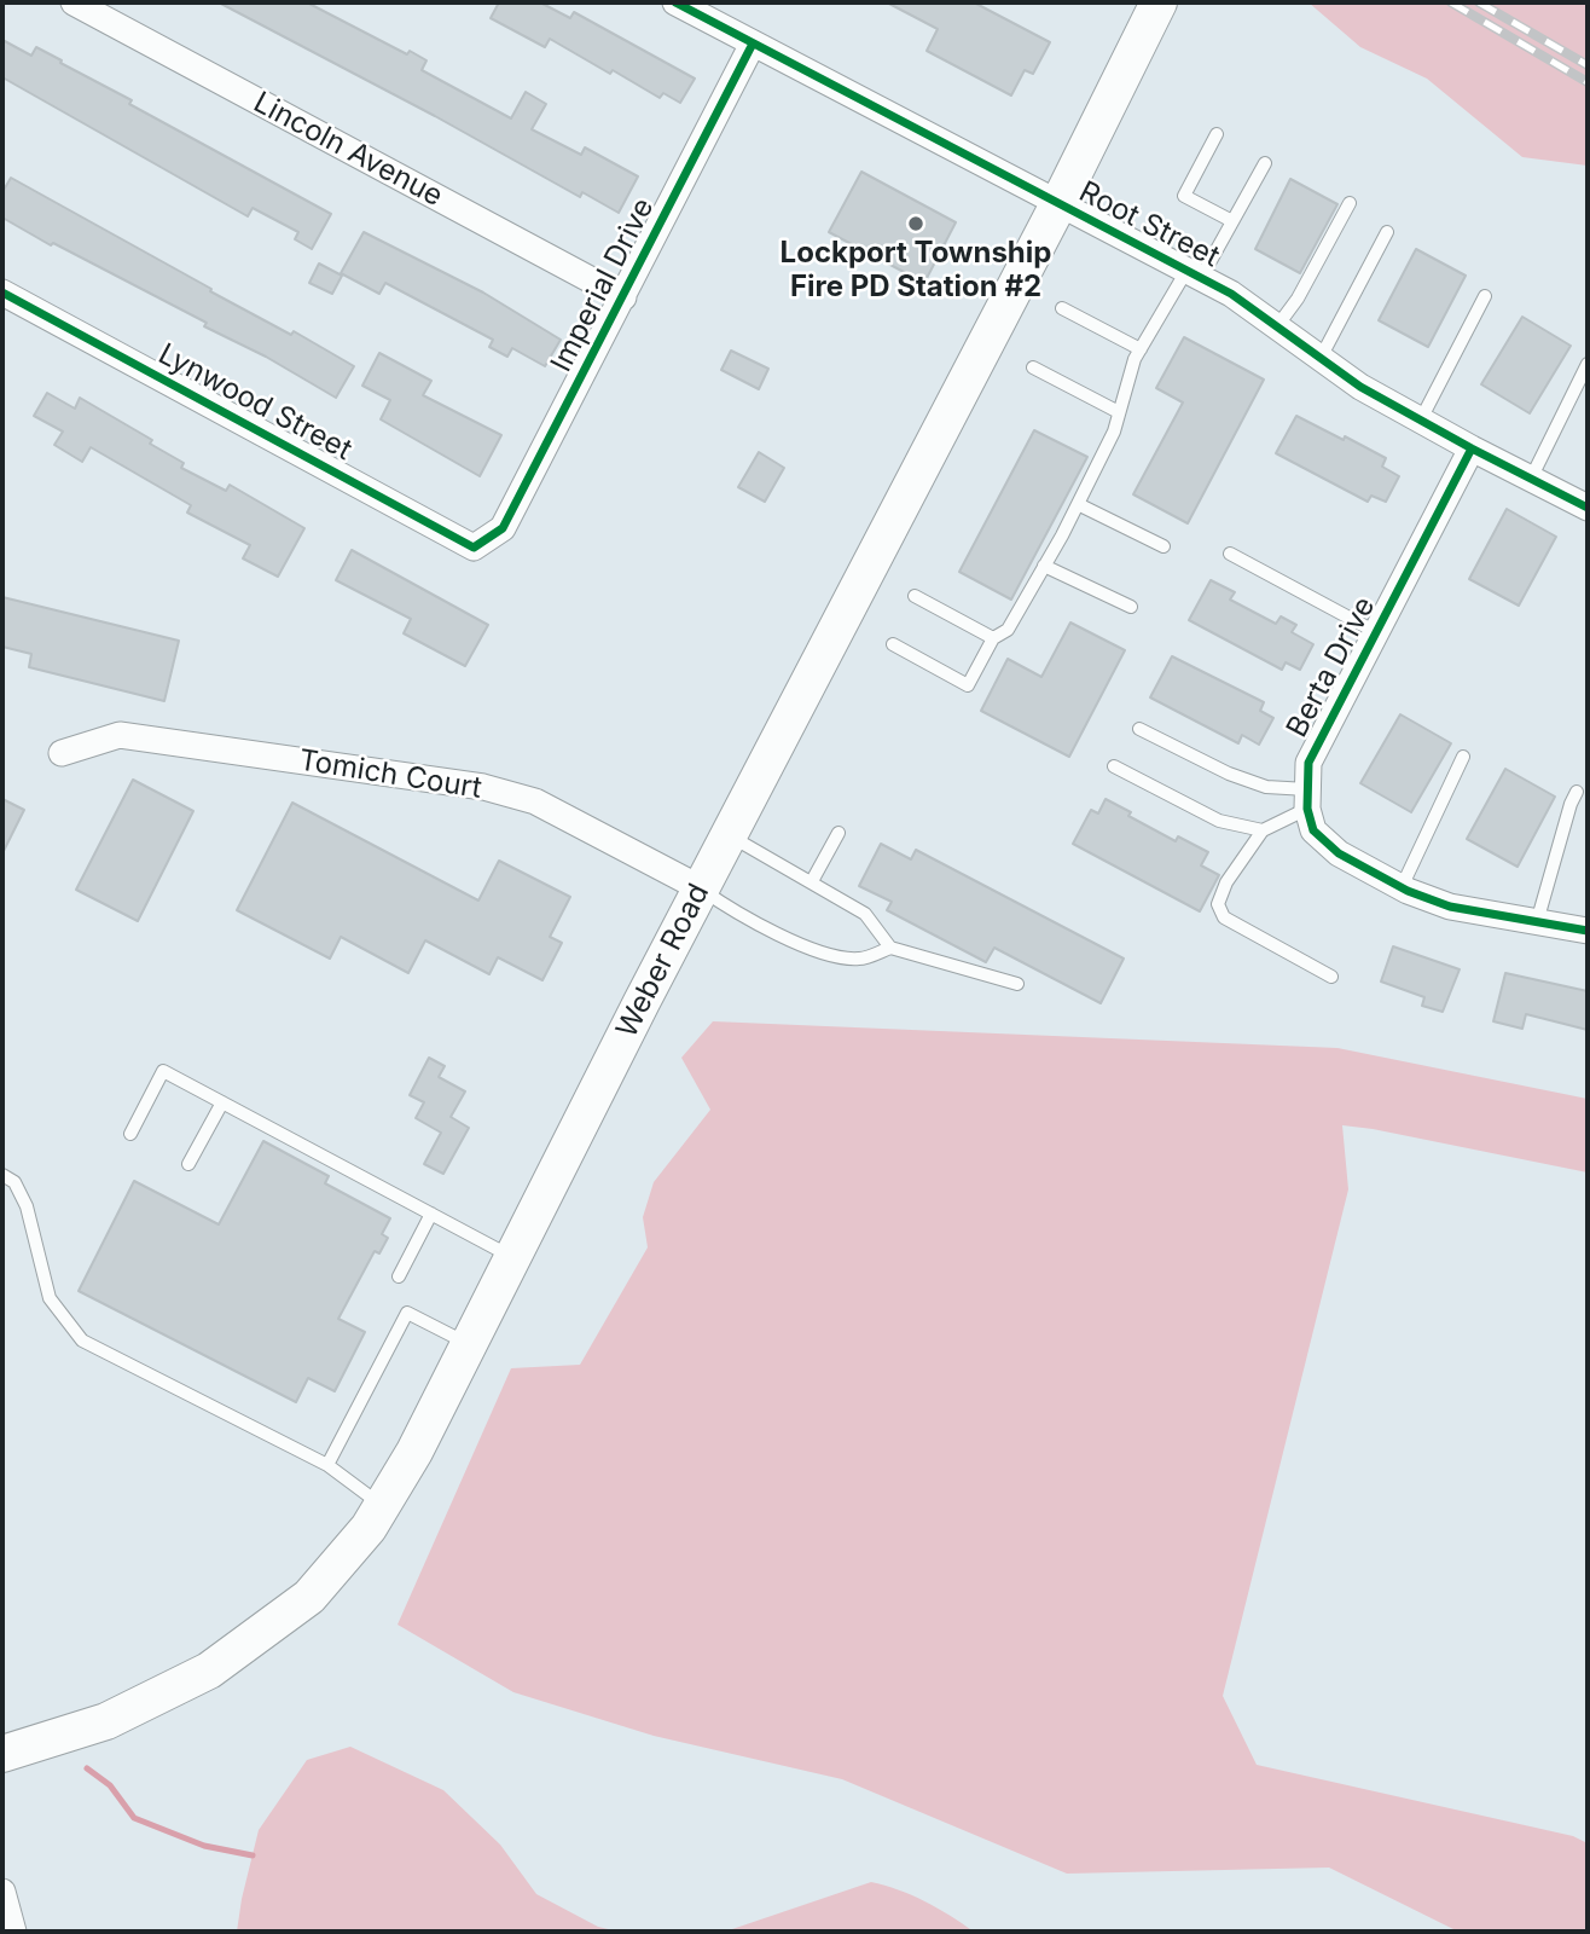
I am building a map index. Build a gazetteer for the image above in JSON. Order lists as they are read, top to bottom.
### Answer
{
  "streets": {
    "main road": ["Weber Road"],
    "street": [
      "Lincoln Avenue",
      "Root Street",
      "Imperial Drive",
      "Lynwood Street",
      "Berta Drive",
      "Tomich Court"
    ]
  },
  "crossings": [
    ["Lincoln Avenue", "Imperial Drive"],
    ["Root Street", "Imperial Drive"],
    ["Root Street", "Berta Drive"],
    ["Root Street", "Weber Road"],
    ["Imperial Drive", "Lynwood Street"],
    ["Tomich Court", "Weber Road"]
  ],
  "places": ["Lockport Township Fire PD Station #2"]
}
